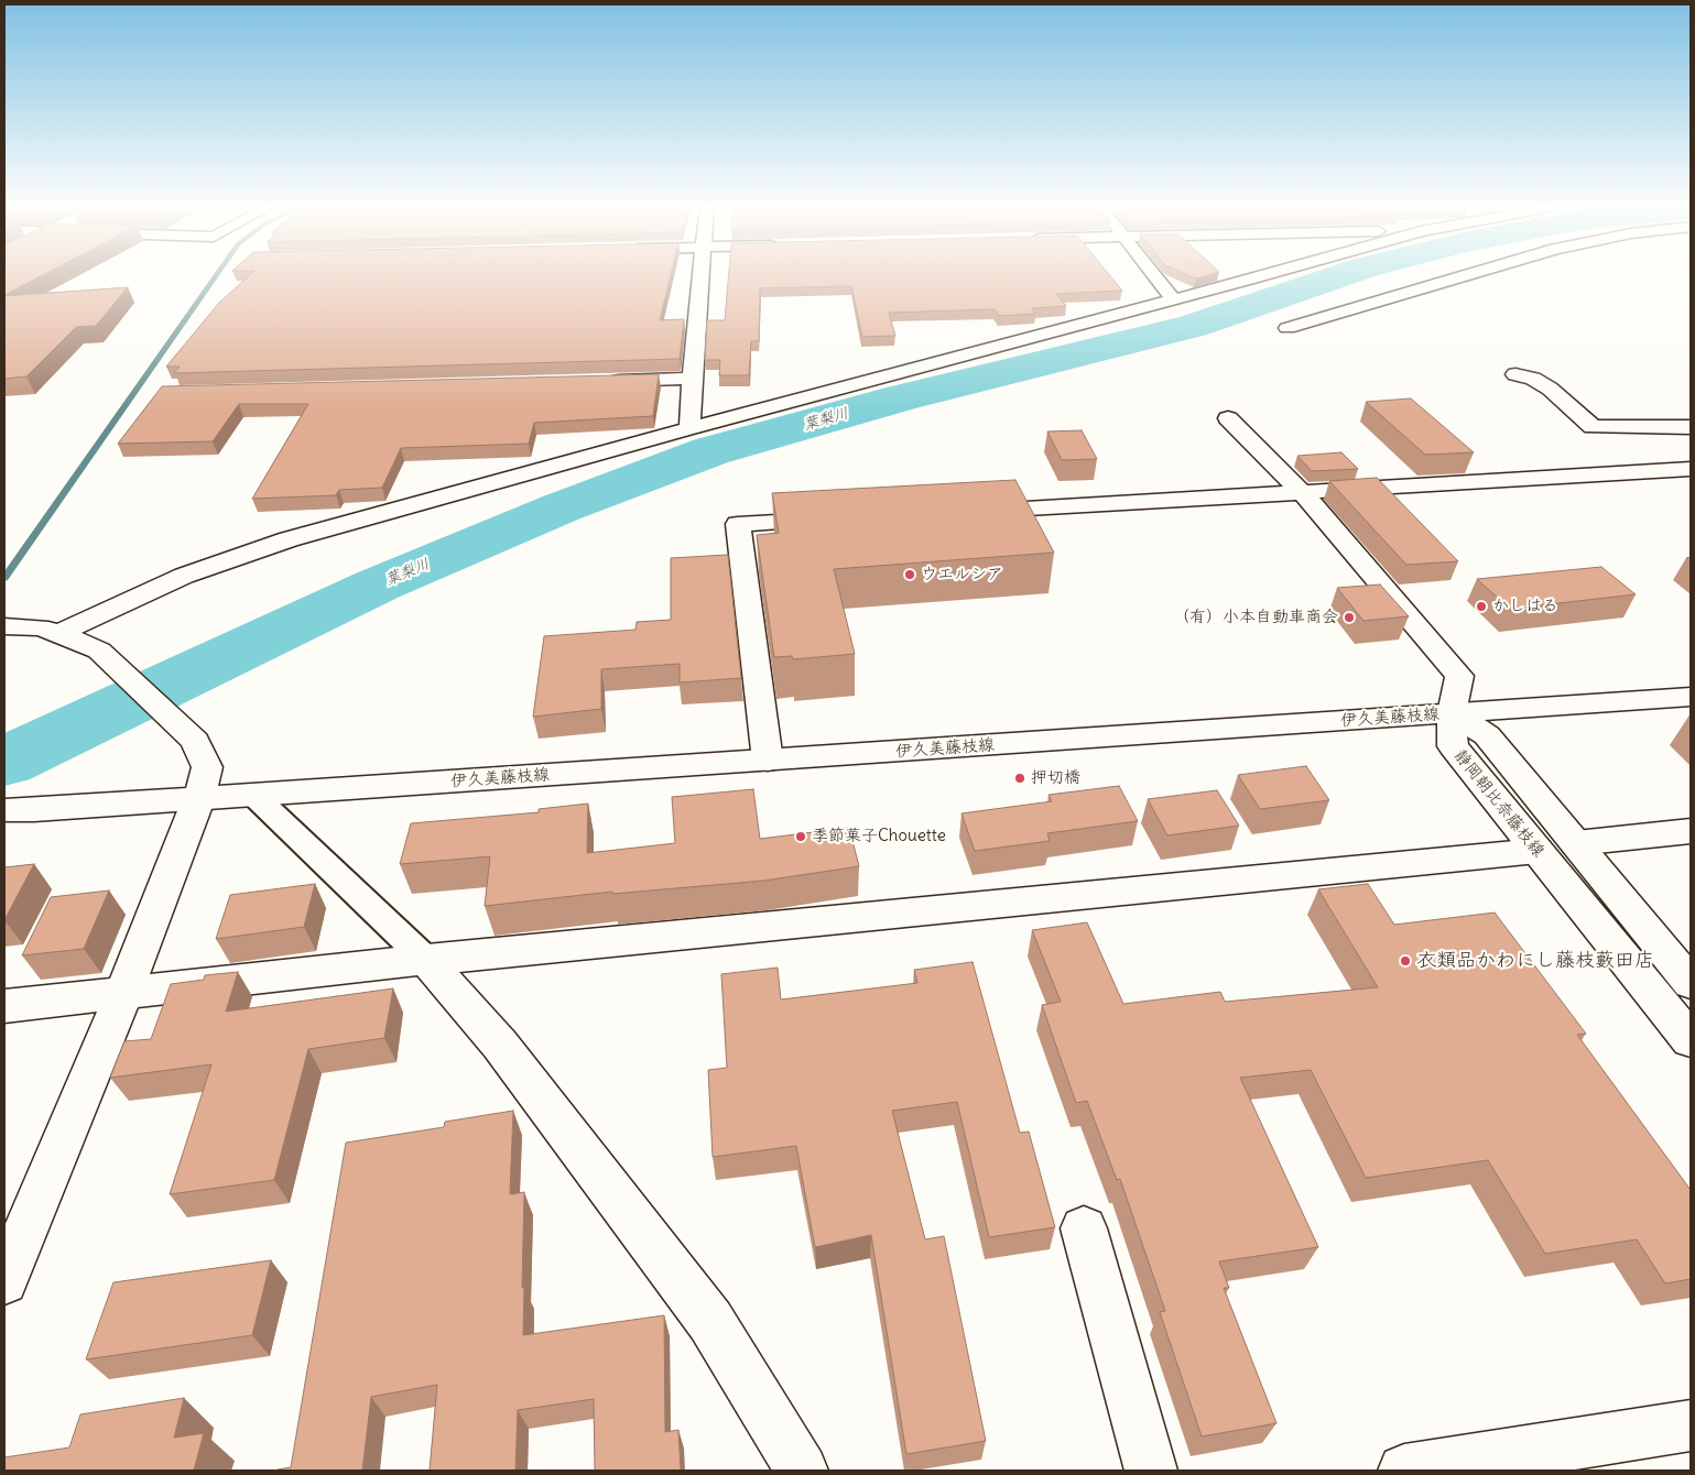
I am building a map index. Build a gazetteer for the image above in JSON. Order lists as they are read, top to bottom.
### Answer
{
  "streets": {
    "street": ["伊久美藤枝線", "静岡朝比奈藤枝線"]
  },
  "crossings": [
    ["伊久美藤枝線", "静岡朝比奈藤枝線"]
  ],
  "water": ["葉梨川"],
  "places": [
    "ウエルシア",
    "かしはる",
    "（有）小本自動車商会",
    "押切橋",
    "季節菓子Chouette",
    "衣類品かわにし藤枝藪田店"
  ]
}
